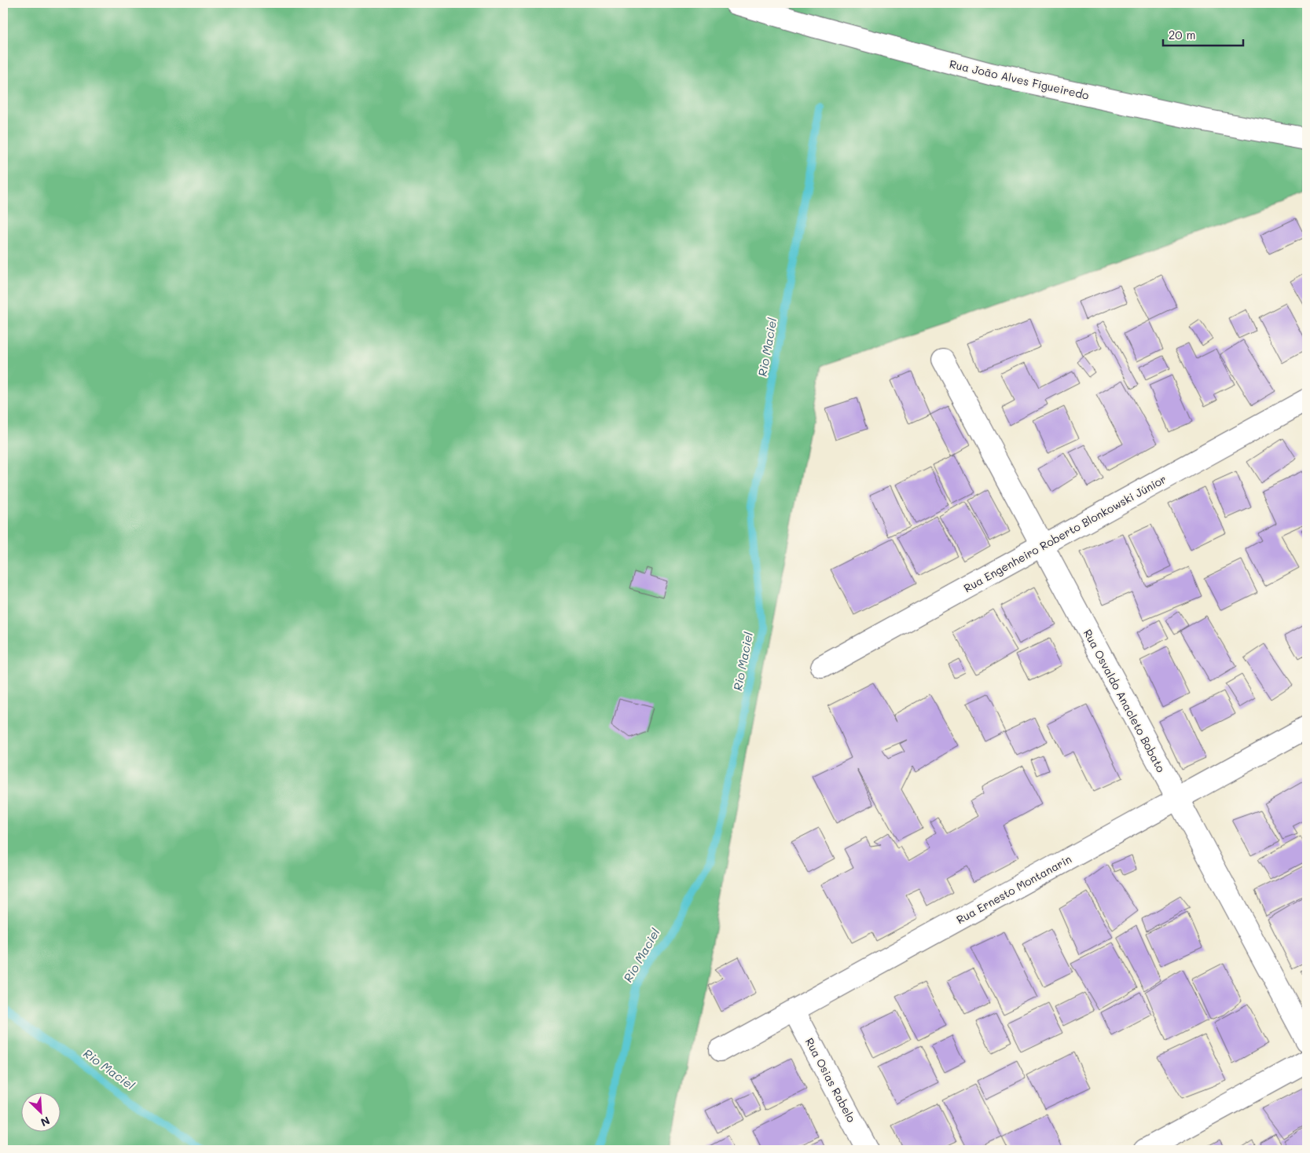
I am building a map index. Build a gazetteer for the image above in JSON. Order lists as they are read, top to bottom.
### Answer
{
  "streets": {
    "street": [
      "Rua João Alves Figueiredo",
      "Rua Engenheiro Roberto Blonkowski Júnior",
      "Rua Osvaldo Anacleto Bobato",
      "Rua Ernesto Montanarin",
      "Rua Osias Rabelo"
    ]
  },
  "crossings": [
    ["Rua Engenheiro Roberto Blonkowski Júnior", "Rua Osvaldo Anacleto Bobato"],
    ["Rua Osvaldo Anacleto Bobato", "Rua Ernesto Montanarin"],
    ["Rua Ernesto Montanarin", "Rua Osias Rabelo"]
  ],
  "water": ["Rio Maciel"],
  "scale_bar": "20 m",
  "north": "bottom right"
}
